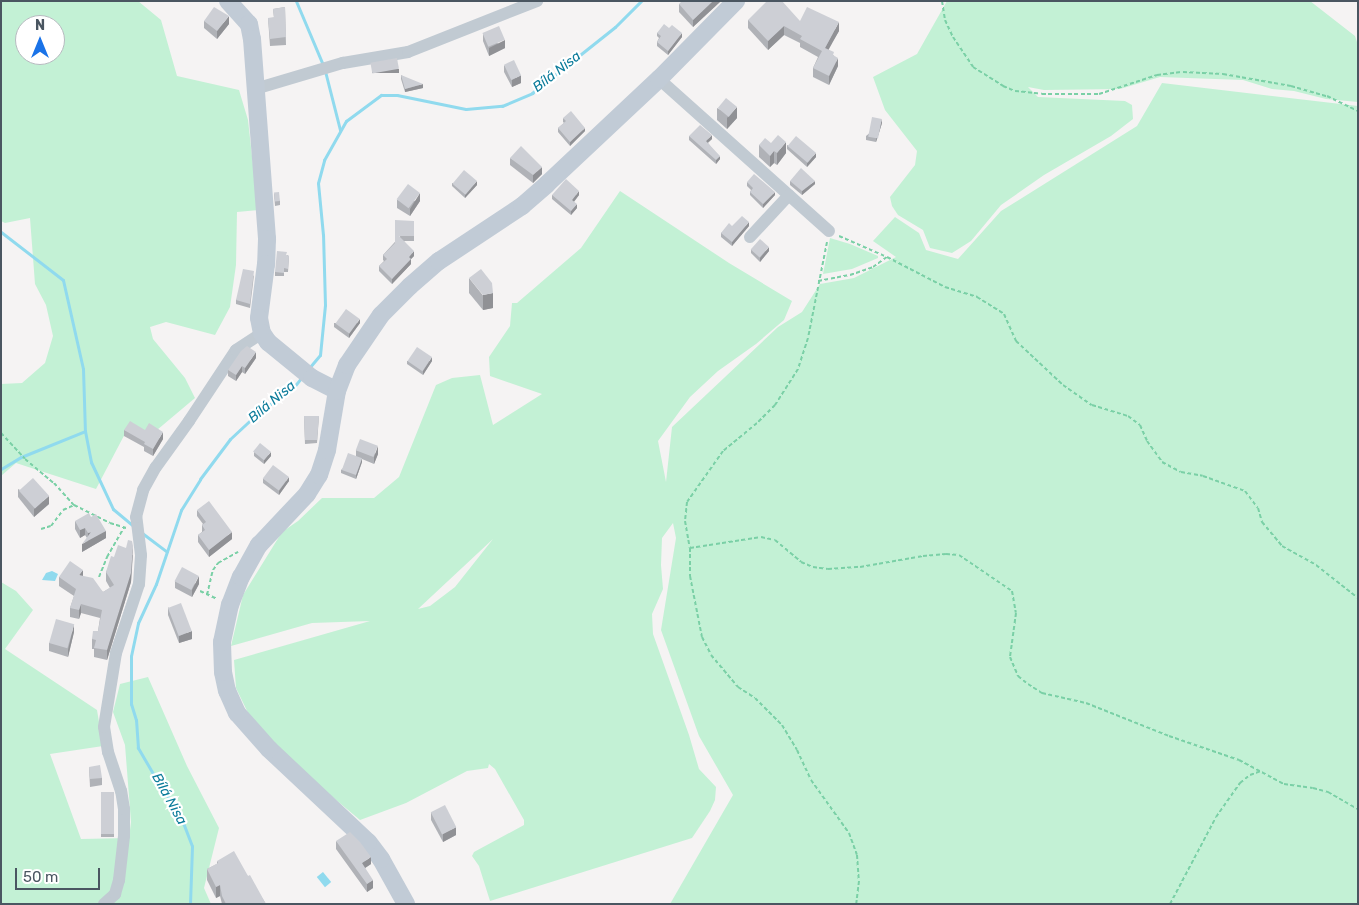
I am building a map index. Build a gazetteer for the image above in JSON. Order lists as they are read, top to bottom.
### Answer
{
  "water": ["Bílá Nisa"],
  "scale_bar": "50 m",
  "north": "top"
}
